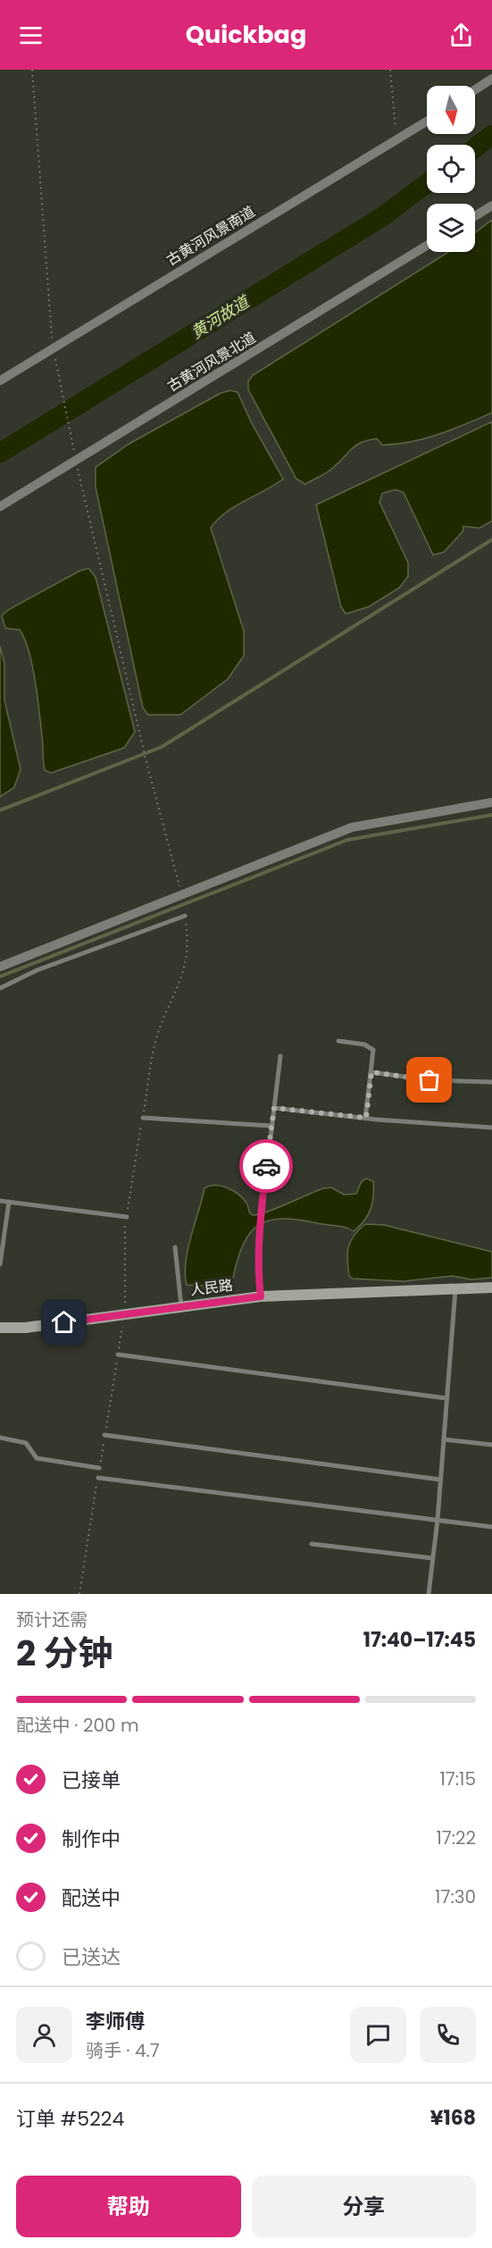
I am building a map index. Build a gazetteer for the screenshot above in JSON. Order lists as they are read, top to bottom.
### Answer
{
  "streets": {
    "street": ["古黄河风景南道", "古黄河风景北道", "人民路"]
  },
  "water": ["黄河故道"],
  "north": "bottom",
  "page": {
    "header": "Quickbag",
    "heading": ["2 分钟", "预计还需", "17:40–17:45"],
    "panel": [
      "李师傅",
      "骑手 · 4.7",
      "订单 #5224",
      "¥168"
    ],
    "bar": "配送中 · 200 m",
    "list": [
      ["已接单", "17:15"],
      ["制作中", "17:22"],
      ["配送中", "17:30"],
      "已送达"
    ],
    "buttons": ["帮助", "分享"]
  }
}
